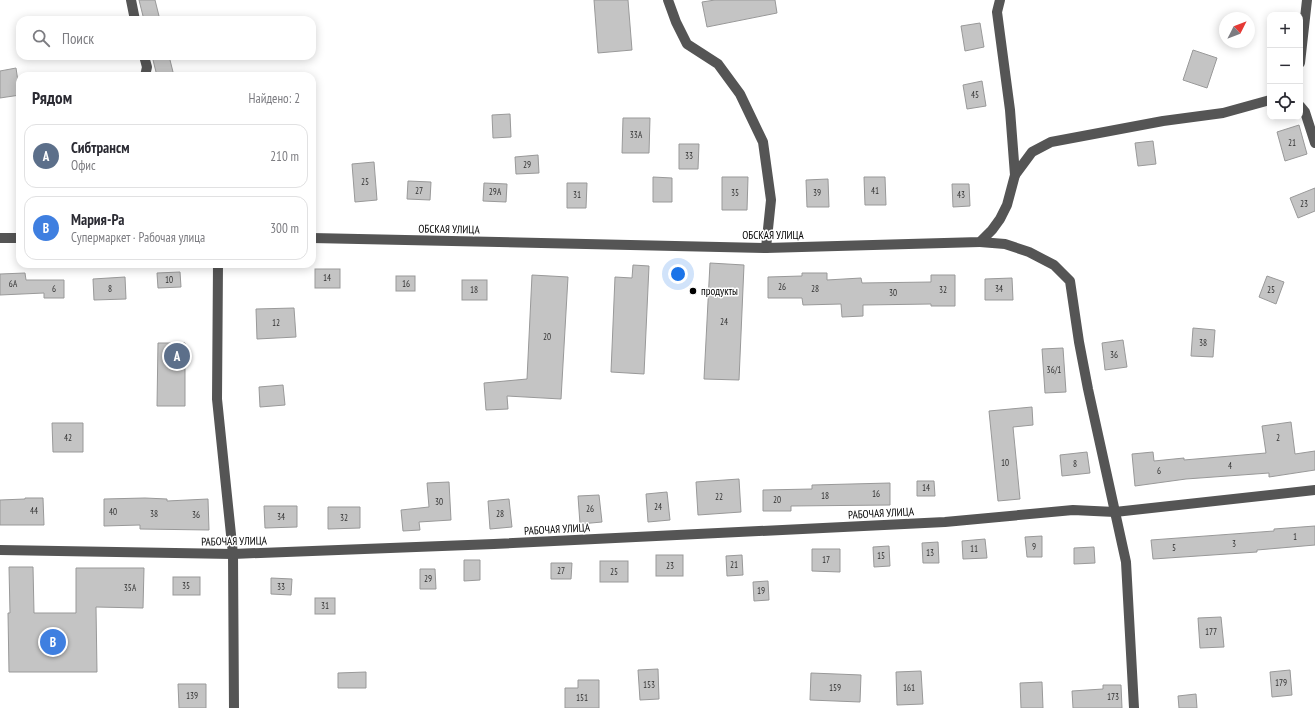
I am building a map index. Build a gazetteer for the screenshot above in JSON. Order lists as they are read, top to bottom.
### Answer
{
  "streets": {
    "street": ["ОБСКАЯ УЛИЦА", "РАБОЧАЯ УЛИЦА"]
  },
  "crossings": [
    ["ОБСКАЯ УЛИЦА", "РАБОЧАЯ УЛИЦА"]
  ],
  "places": ["продукты"],
  "house_numbers": [
    "45",
    "33А",
    "21",
    "33",
    "29",
    "25",
    "27",
    "41",
    "29А",
    "35",
    "39",
    "31",
    "43",
    "23",
    "14",
    "10",
    "6А",
    "16",
    "26",
    "6",
    "8",
    "28",
    "34",
    "18",
    "32",
    "25",
    "30",
    "24",
    "12",
    "20",
    "38",
    "36",
    "36/1",
    "42",
    "2",
    "10",
    "8",
    "4",
    "6",
    "14",
    "16",
    "18",
    "22",
    "20",
    "30",
    "24",
    "26",
    "44",
    "40",
    "38",
    "28",
    "36",
    "34",
    "32",
    "1",
    "3",
    "9",
    "5",
    "11",
    "13",
    "15",
    "17",
    "21",
    "23",
    "27",
    "25",
    "29",
    "35",
    "33",
    "35А",
    "19",
    "31",
    "177",
    "179",
    "153",
    "159",
    "161",
    "139",
    "173",
    "151"
  ],
  "north": "top right",
  "page": {
    "map_buttons": ["+", "−"],
    "search": "Поиск",
    "heading": ["Рядом", "Найдено: 2"],
    "list": [
      {
        "mark": "A",
        "name": "Сибтрансм",
        "note": "Офис",
        "value": "210 m"
      },
      {
        "mark": "B",
        "name": "Мария-Ра",
        "note": "Супермаркет · Рабочая улица",
        "value": "300 m"
      }
    ],
    "pins": ["A", "B"]
  }
}
